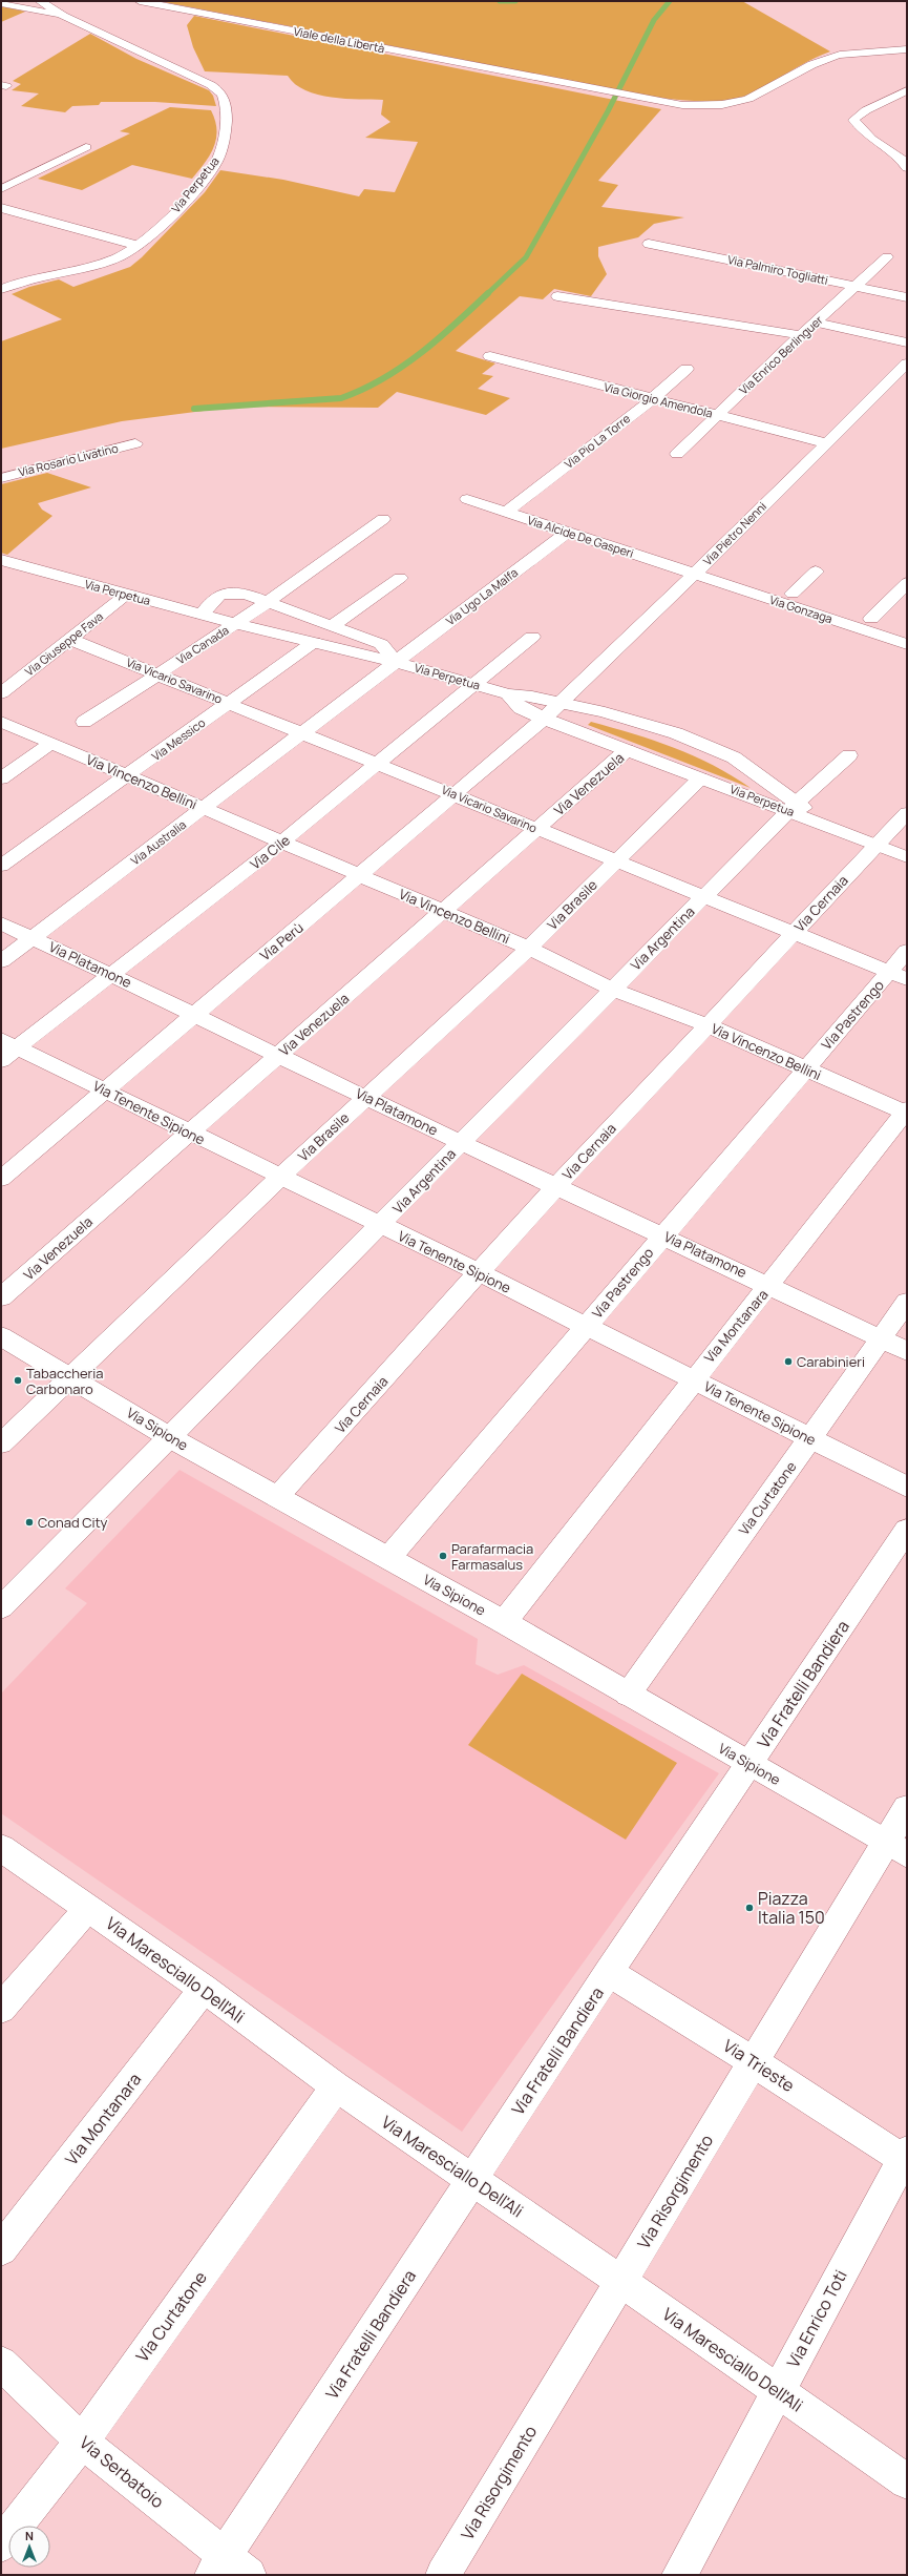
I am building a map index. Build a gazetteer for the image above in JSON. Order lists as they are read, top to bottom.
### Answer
{
  "streets": {
    "street": [
      "Viale della Libertà",
      "Via Perpetua",
      "Via Palmiro Togliatti",
      "Via Enrico Berlinguer",
      "Via Giorgio Amendola",
      "Via Pio La Torre",
      "Via Rosario Livatino",
      "Via Pietro Nenni",
      "Via Alcide De Gasperi",
      "Via Ugo La Malfa",
      "Via Gonzaga",
      "Via Giuseppe Fava",
      "Via Canada",
      "Via Vicario Savarino",
      "Via Messico",
      "Via Vincenzo Bellini",
      "Via Venezuela",
      "Via Australia",
      "Via Cile",
      "Via Cernaia",
      "Via Brasile",
      "Via Argentina",
      "Via Perù",
      "Via Platamone",
      "Via Pastrengo",
      "Via Tenente Sipione",
      "Via Montanara",
      "Via Sipione",
      "Via Curtatone",
      "Via Fratelli Bandiera",
      "Via Maresciallo Dell'Ali",
      "Via Trieste",
      "Via Risorgimento",
      "Via Enrico Toti",
      "Via Serbatoio"
    ]
  },
  "crossings": [
    ["Via Perpetua", "Via Ugo La Malfa"],
    ["Via Perpetua", "Via Giuseppe Fava"],
    ["Via Perpetua", "Via Canada"],
    ["Via Perpetua", "Via Messico"],
    ["Via Perpetua", "Via Venezuela"],
    ["Via Perpetua", "Via Australia"],
    ["Via Perpetua", "Via Cile"],
    ["Via Perpetua", "Via Cernaia"],
    ["Via Perpetua", "Via Brasile"],
    ["Via Perpetua", "Via Argentina"],
    ["Via Perpetua", "Via Perù"],
    ["Via Palmiro Togliatti", "Via Enrico Berlinguer"],
    ["Via Enrico Berlinguer", "Via Giorgio Amendola"],
    ["Via Giorgio Amendola", "Via Pio La Torre"],
    ["Via Giorgio Amendola", "Via Pietro Nenni"],
    ["Via Pio La Torre", "Via Alcide De Gasperi"],
    ["Via Pietro Nenni", "Via Alcide De Gasperi"],
    ["Via Pietro Nenni", "Via Gonzaga"],
    ["Via Pietro Nenni", "Via Perù"],
    ["Via Alcide De Gasperi", "Via Ugo La Malfa"],
    ["Via Alcide De Gasperi", "Via Gonzaga"],
    ["Via Ugo La Malfa", "Via Australia"],
    ["Via Giuseppe Fava", "Via Vicario Savarino"],
    ["Via Canada", "Via Vicario Savarino"],
    ["Via Vicario Savarino", "Via Messico"],
    ["Via Vicario Savarino", "Via Venezuela"],
    ["Via Vicario Savarino", "Via Australia"],
    ["Via Vicario Savarino", "Via Cile"],
    ["Via Vicario Savarino", "Via Cernaia"],
    ["Via Vicario Savarino", "Via Brasile"],
    ["Via Vicario Savarino", "Via Argentina"],
    ["Via Vicario Savarino", "Via Perù"],
    ["Via Vicario Savarino", "Via Pastrengo"],
    ["Via Messico", "Via Vincenzo Bellini"],
    ["Via Vincenzo Bellini", "Via Venezuela"],
    ["Via Vincenzo Bellini", "Via Australia"],
    ["Via Vincenzo Bellini", "Via Cile"],
    ["Via Vincenzo Bellini", "Via Cernaia"],
    ["Via Vincenzo Bellini", "Via Brasile"],
    ["Via Vincenzo Bellini", "Via Argentina"],
    ["Via Vincenzo Bellini", "Via Perù"],
    ["Via Vincenzo Bellini", "Via Pastrengo"],
    ["Via Vincenzo Bellini", "Via Montanara"],
    ["Via Venezuela", "Via Platamone"],
    ["Via Venezuela", "Via Tenente Sipione"],
    ["Via Australia", "Via Platamone"],
    ["Via Cile", "Via Platamone"],
    ["Via Cile", "Via Tenente Sipione"],
    ["Via Cernaia", "Via Platamone"],
    ["Via Cernaia", "Via Tenente Sipione"],
    ["Via Cernaia", "Via Sipione"],
    ["Via Brasile", "Via Platamone"],
    ["Via Brasile", "Via Tenente Sipione"],
    ["Via Brasile", "Via Sipione"],
    ["Via Argentina", "Via Platamone"],
    ["Via Argentina", "Via Tenente Sipione"],
    ["Via Argentina", "Via Sipione"],
    ["Via Perù", "Via Platamone"],
    ["Via Perù", "Via Tenente Sipione"],
    ["Via Platamone", "Via Pastrengo"],
    ["Via Platamone", "Via Montanara"],
    ["Via Platamone", "Via Curtatone"],
    ["Via Pastrengo", "Via Tenente Sipione"],
    ["Via Pastrengo", "Via Sipione"],
    ["Via Tenente Sipione", "Via Montanara"],
    ["Via Tenente Sipione", "Via Curtatone"],
    ["Via Montanara", "Via Sipione"],
    ["Via Montanara", "Via Maresciallo Dell'Ali"],
    ["Via Sipione", "Via Curtatone"],
    ["Via Sipione", "Via Fratelli Bandiera"],
    ["Via Sipione", "Via Risorgimento"],
    ["Via Curtatone", "Via Maresciallo Dell'Ali"],
    ["Via Curtatone", "Via Serbatoio"],
    ["Via Fratelli Bandiera", "Via Maresciallo Dell'Ali"],
    ["Via Fratelli Bandiera", "Via Trieste"],
    ["Via Fratelli Bandiera", "Via Serbatoio"],
    ["Via Maresciallo Dell'Ali", "Via Risorgimento"],
    ["Via Maresciallo Dell'Ali", "Via Enrico Toti"],
    ["Via Trieste", "Via Risorgimento"],
    ["Via Trieste", "Via Enrico Toti"]
  ],
  "places": [
    "Carabinieri",
    "Tabaccheria Carbonaro",
    "Conad City",
    "Parafarmacia Farmasalus",
    "Piazza Italia 150"
  ],
  "north": "top"
}
